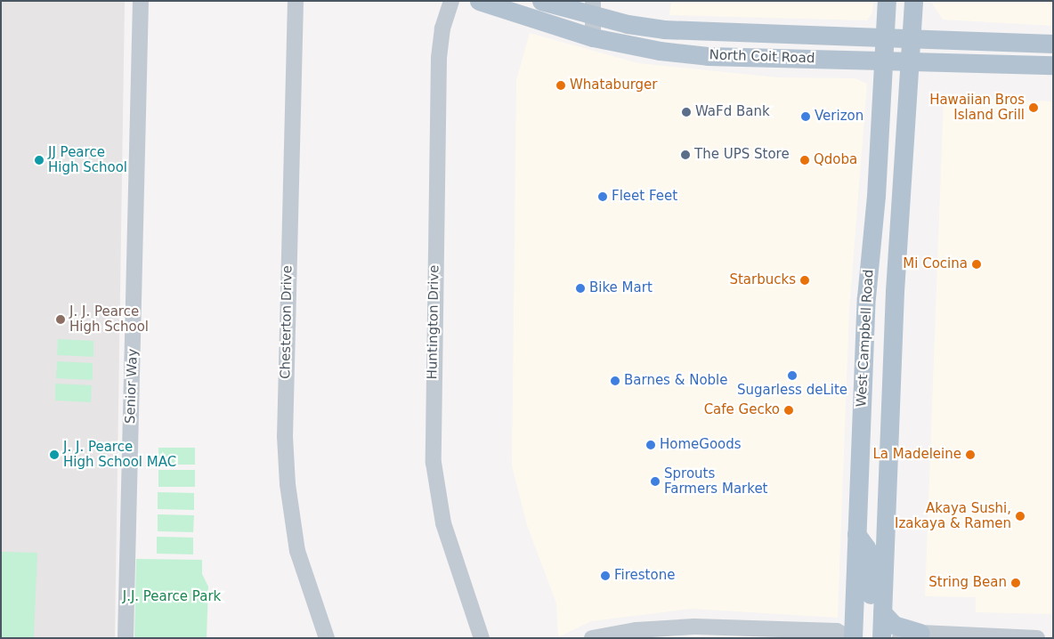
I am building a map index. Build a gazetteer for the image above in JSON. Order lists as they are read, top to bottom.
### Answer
{
  "streets": {
    "main road": ["North Coit Road", "West Campbell Road"],
    "street": ["Chesterton Drive", "Huntington Drive", "Senior Way"]
  },
  "crossings": [
    ["North Coit Road", "West Campbell Road"]
  ],
  "parks": ["J.J. Pearce Park"],
  "places": [
    "Whataburger",
    "Hawaiian Bros Island Grill",
    "WaFd Bank",
    "Verizon",
    "The UPS Store",
    "JJ Pearce High School",
    "Qdoba",
    "Fleet Feet",
    "Mi Cocina",
    "Starbucks",
    "Bike Mart",
    "J. J. Pearce High School",
    "Sugarless deLite",
    "Barnes & Noble",
    "Cafe Gecko",
    "HomeGoods",
    "J. J. Pearce High School MAC",
    "La Madeleine",
    "Sprouts Farmers Market",
    "Akaya Sushi, Izakaya & Ramen",
    "Firestone",
    "String Bean"
  ]
}
